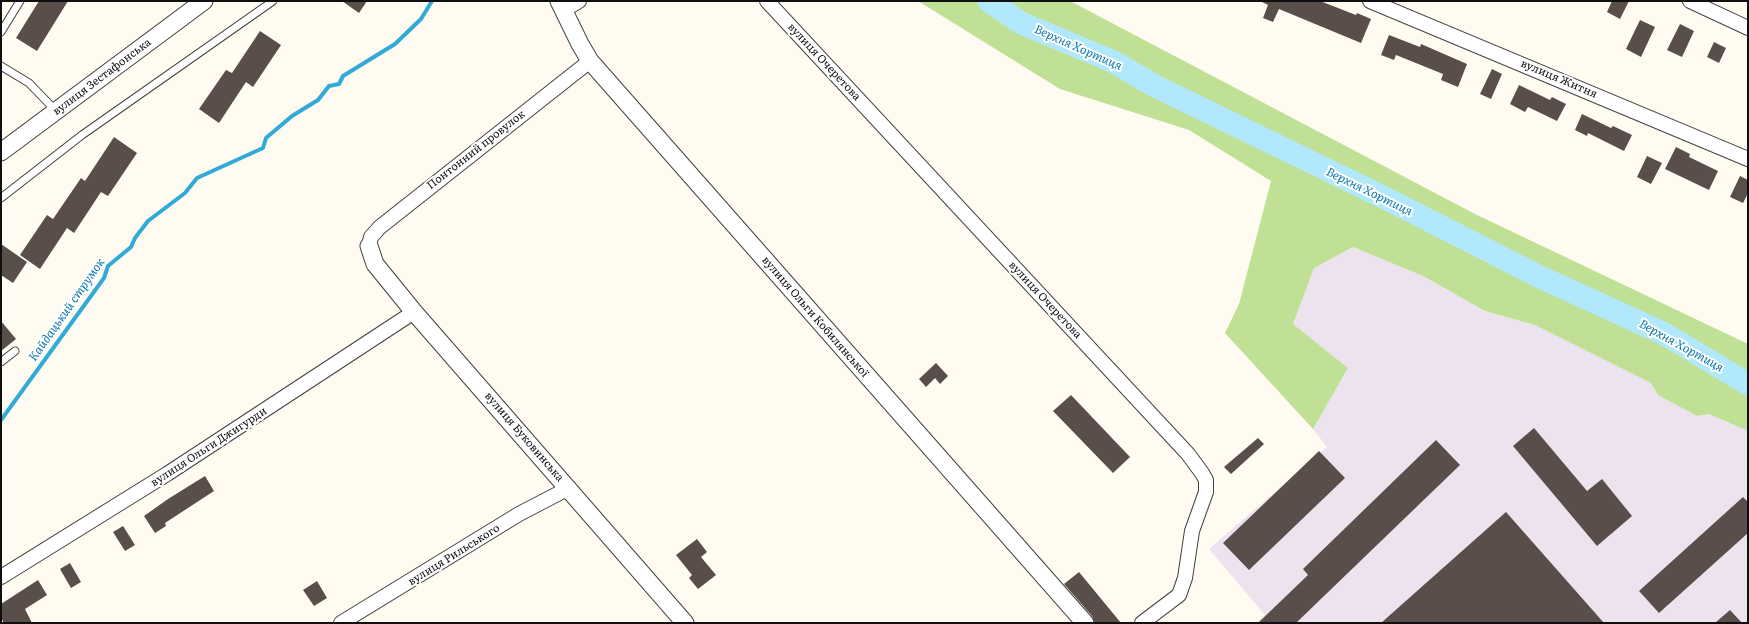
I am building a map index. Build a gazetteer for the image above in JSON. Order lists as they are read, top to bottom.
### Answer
{
  "streets": {
    "street": [
      "вулиця Очеретова",
      "вулиця Зестафонська",
      "вулиця Житня",
      "Понтонний провулок",
      "вулиця Ольги Кобилянської",
      "вулиця Буковинська",
      "вулиця Ольги Джигурди",
      "вулиця Рильського"
    ]
  },
  "crossings": [
    ["Понтонний провулок", "вулиця Ольги Кобилянської"],
    ["Понтонний провулок", "вулиця Буковинська"],
    ["вулиця Буковинська", "вулиця Ольги Джигурди"],
    ["вулиця Буковинська", "вулиця Рильського"]
  ],
  "water": ["Верхня Хортиця", "Кайдацький струмок"]
}
